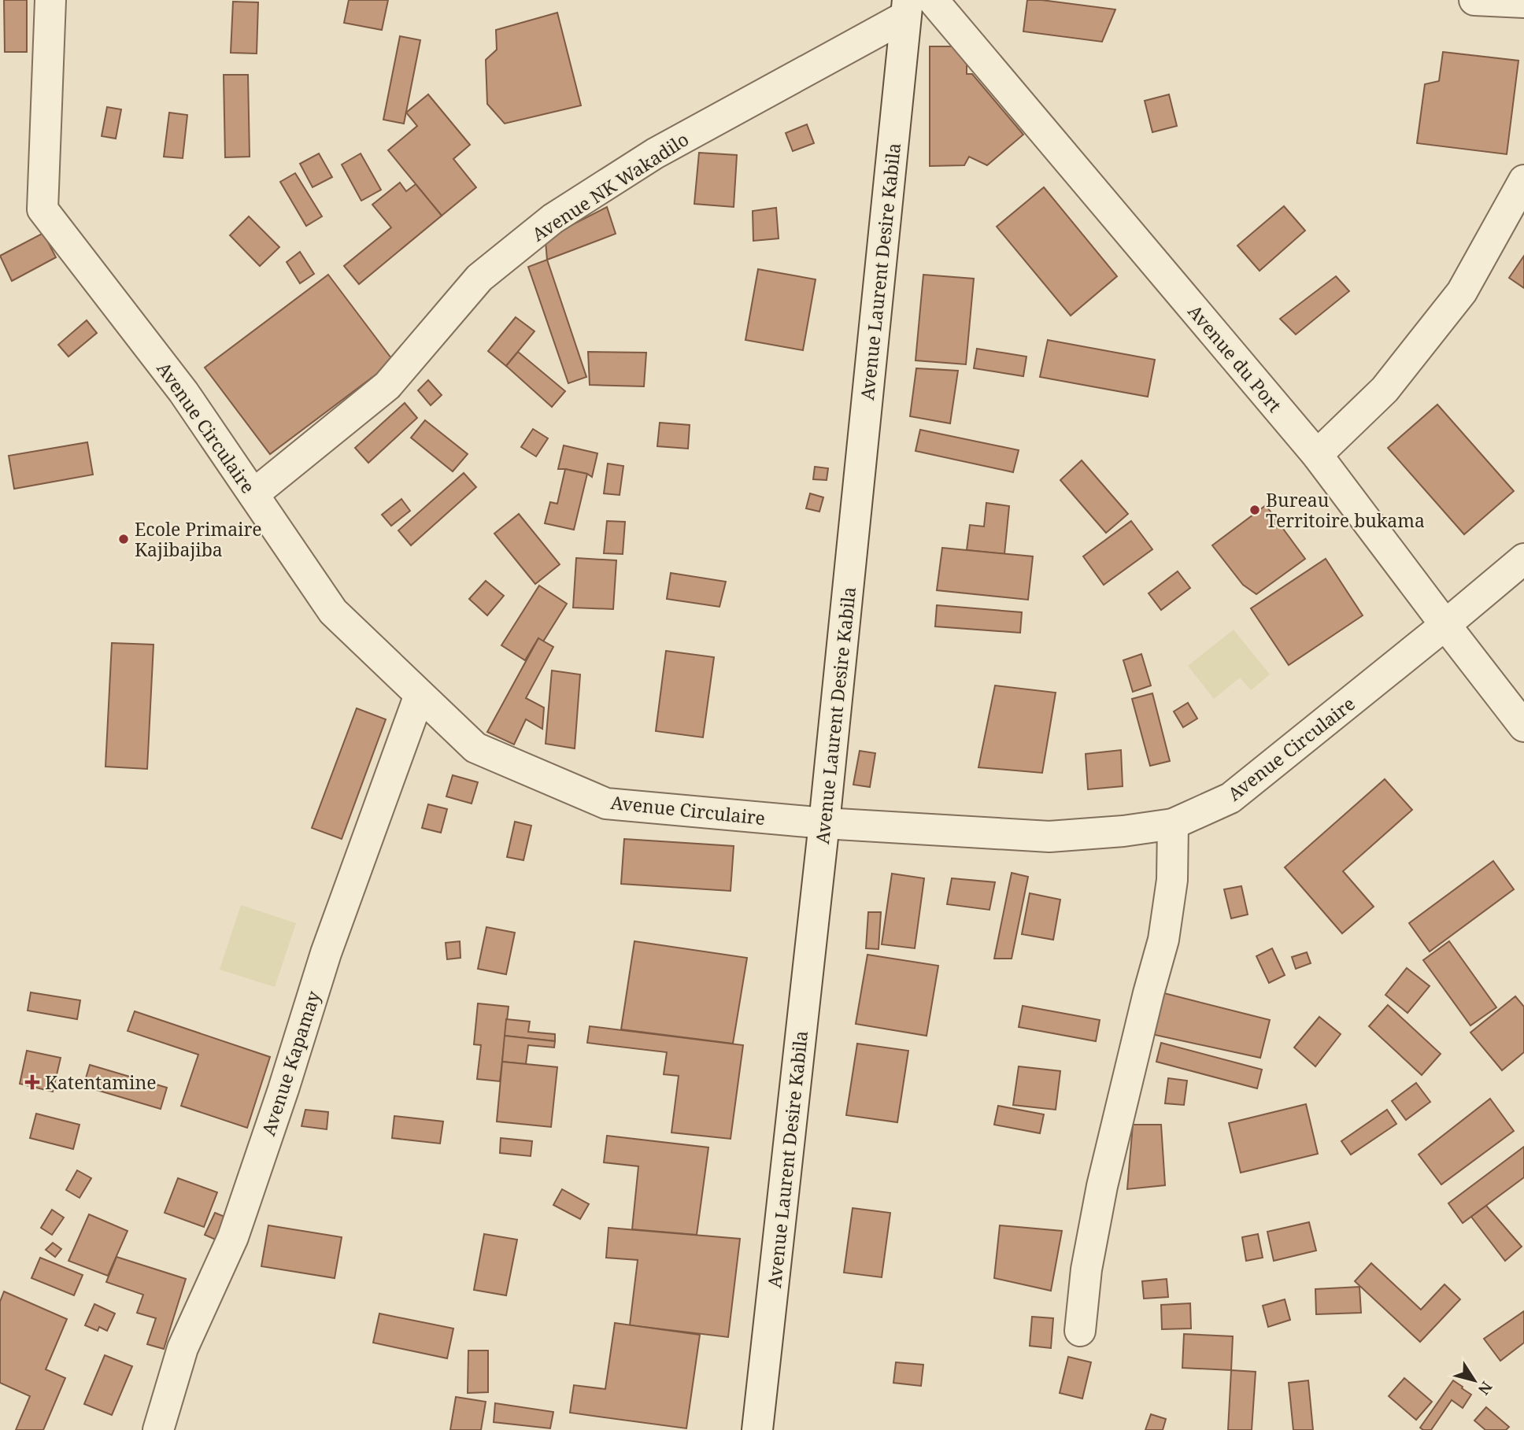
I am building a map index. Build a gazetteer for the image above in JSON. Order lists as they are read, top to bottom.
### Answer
{
  "streets": {
    "street": [
      "Avenue NK Wakadilo",
      "Avenue Laurent Desire Kabila",
      "Avenue du Port",
      "Avenue Circulaire",
      "Avenue Kapamay"
    ]
  },
  "crossings": [
    ["Avenue NK Wakadilo", "Avenue Laurent Desire Kabila"],
    ["Avenue NK Wakadilo", "Avenue Circulaire"],
    ["Avenue Laurent Desire Kabila", "Avenue Circulaire"],
    ["Avenue du Port", "Avenue Circulaire"],
    ["Avenue Circulaire", "Avenue Kapamay"]
  ],
  "places": {
    "other": ["Bureau Territoire bukama", "Ecole Primaire Kajibajiba"],
    "health": ["Katentamine"]
  },
  "north": "bottom right"
}
